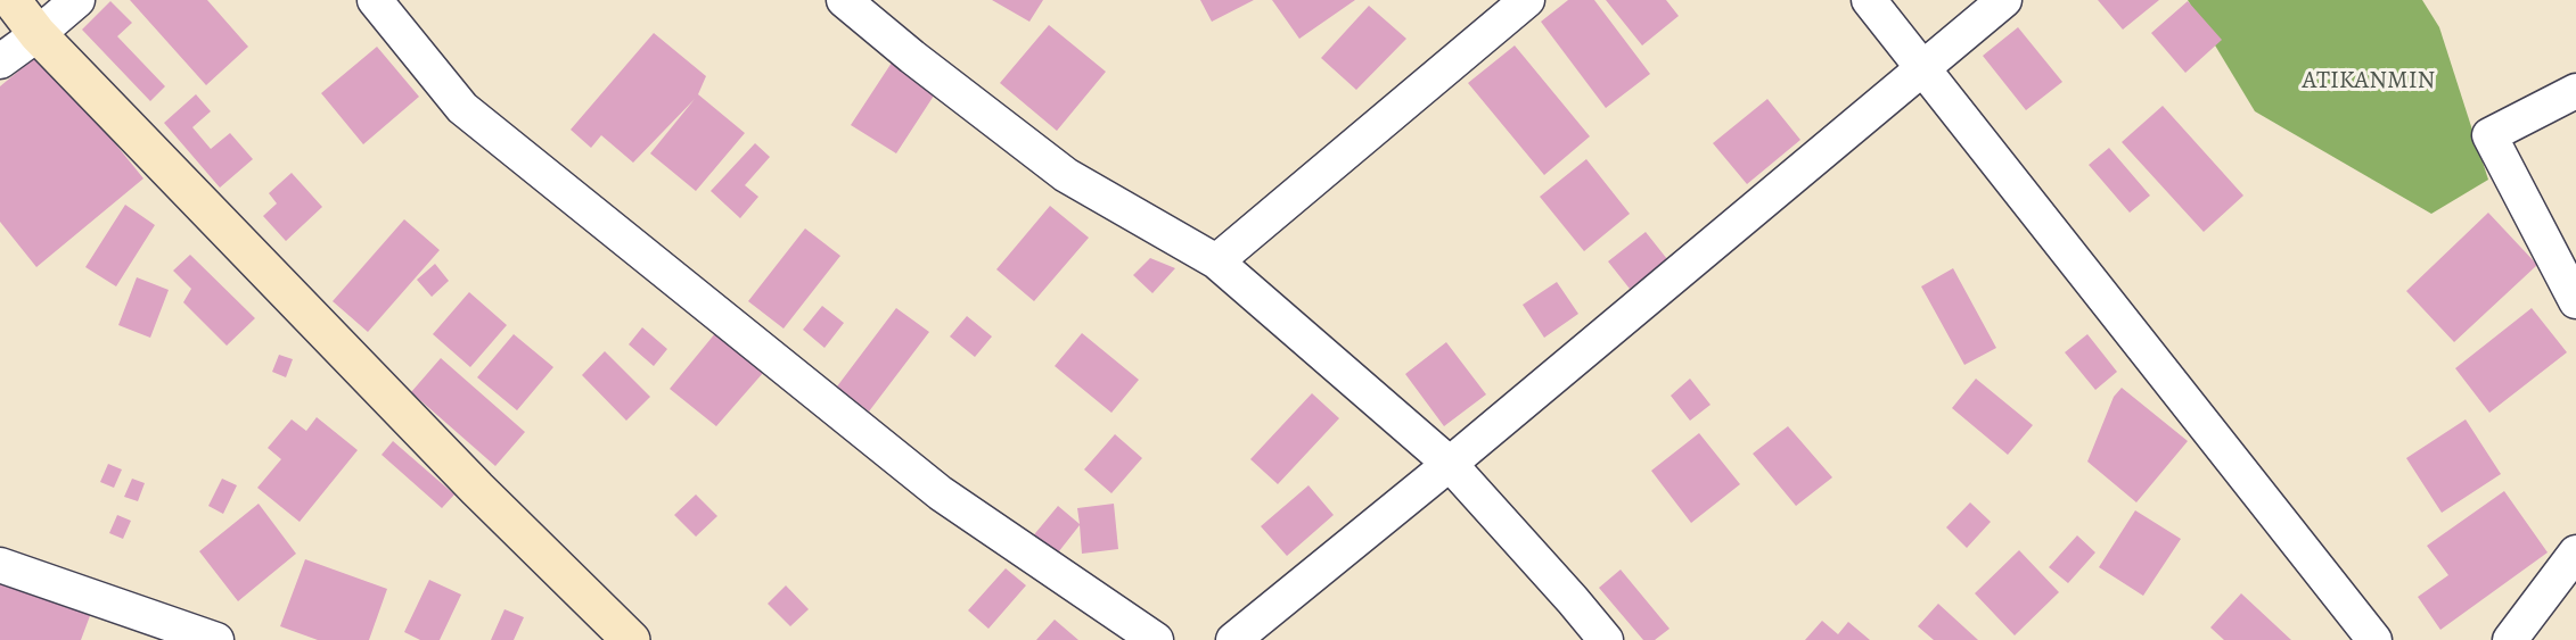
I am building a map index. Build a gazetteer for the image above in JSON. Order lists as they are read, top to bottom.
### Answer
{
  "parks": ["ATIKANMIN"]
}
